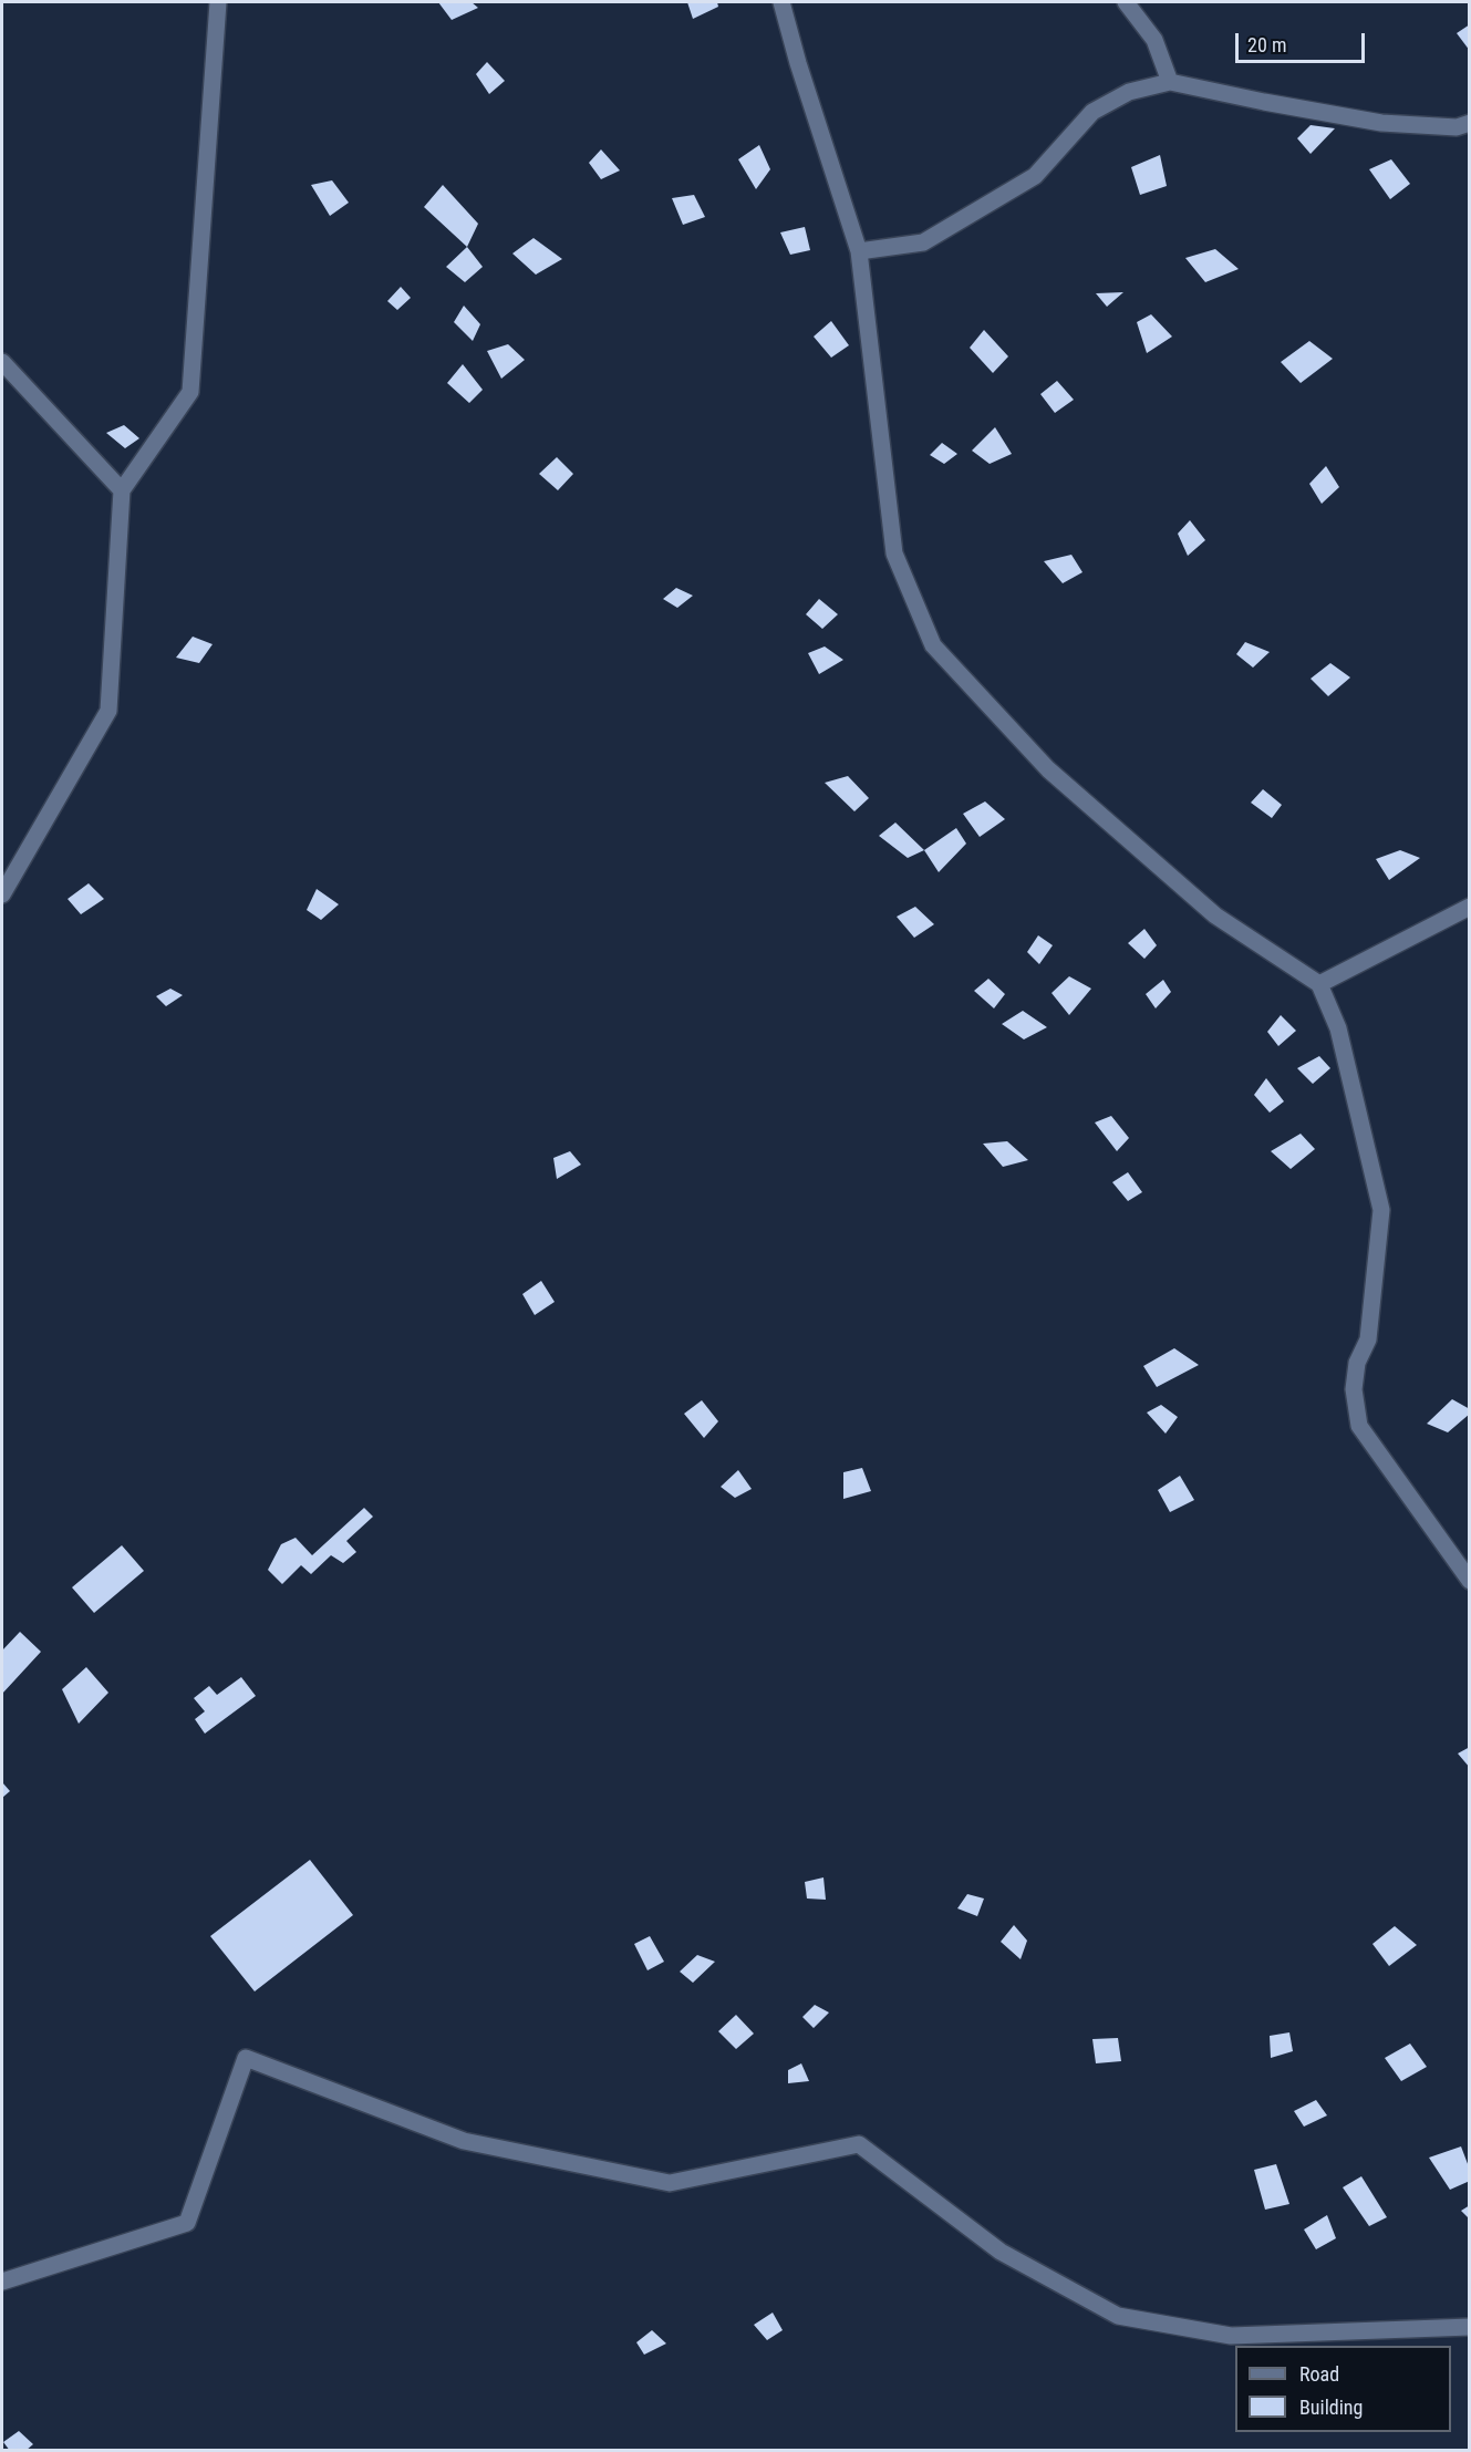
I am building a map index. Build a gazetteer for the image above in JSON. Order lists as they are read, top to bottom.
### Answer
{
  "legend": ["Road", "Building"],
  "scale_bar": "20 m"
}
